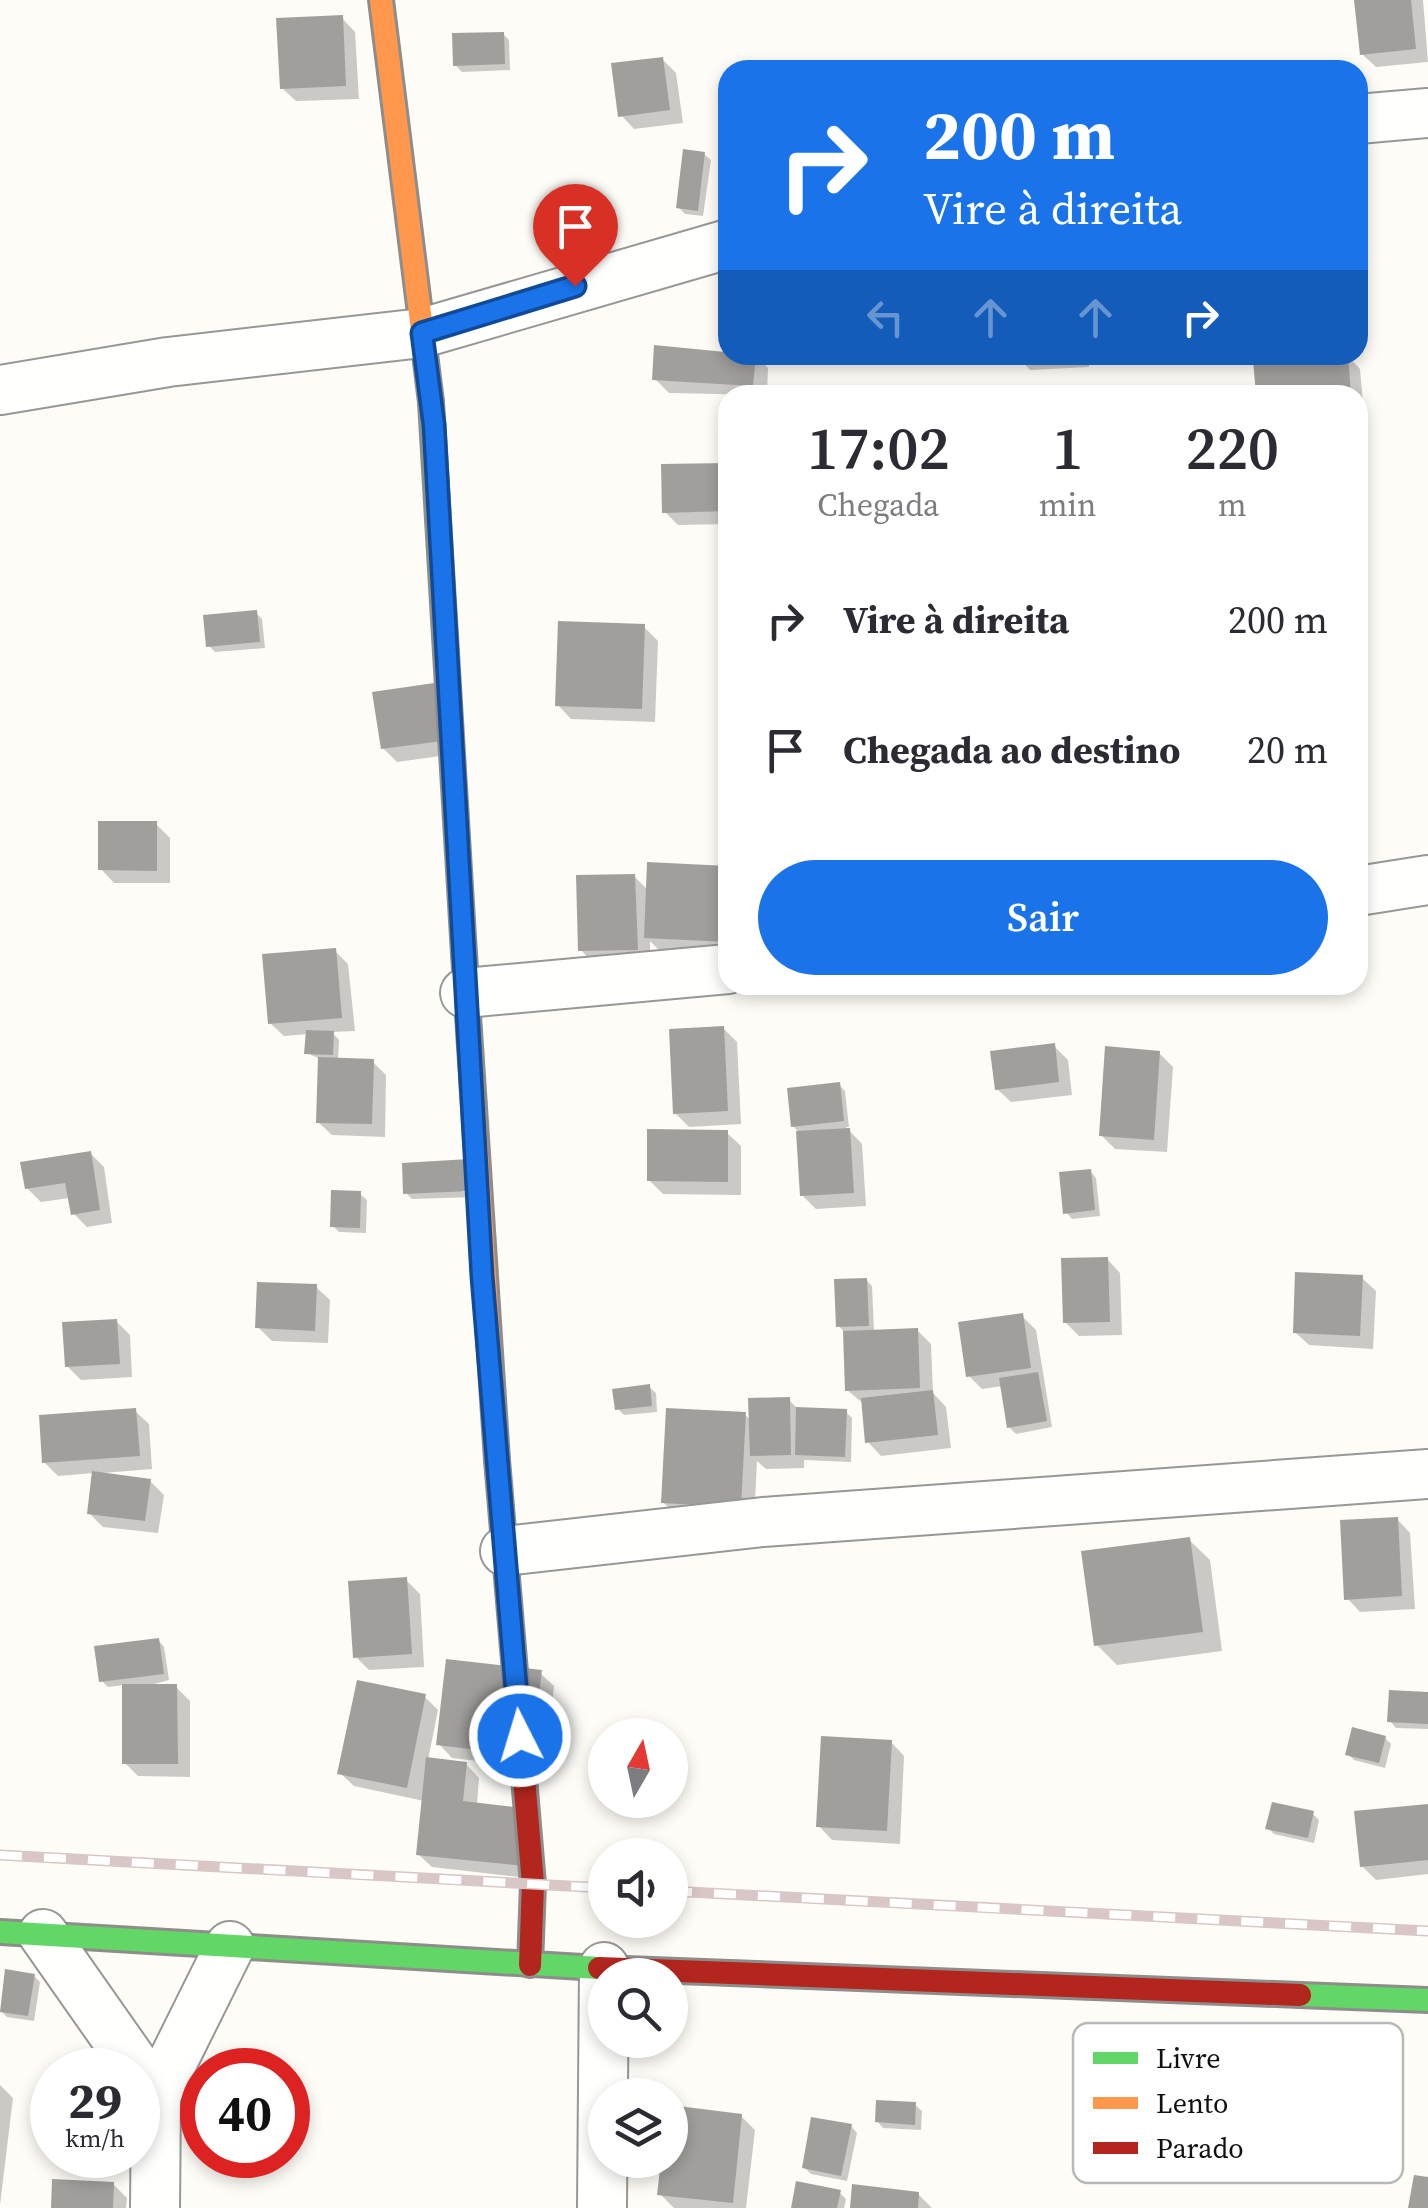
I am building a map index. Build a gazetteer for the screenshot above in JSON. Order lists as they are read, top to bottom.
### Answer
{
  "legend": ["Livre", "Lento", "Parado"],
  "north": "top",
  "page": {
    "turn": ["200 m", "Vire à direita"],
    "eta": [
      "17:02",
      "Chegada",
      "1",
      "min",
      "220",
      "m"
    ],
    "list": [
      {
        "name": "Vire à direita",
        "value": "200 m"
      },
      {
        "name": "Chegada ao destino",
        "value": "20 m"
      }
    ],
    "buttons": "Sair",
    "speed": "29 km/h",
    "limit": "40"
  }
}
